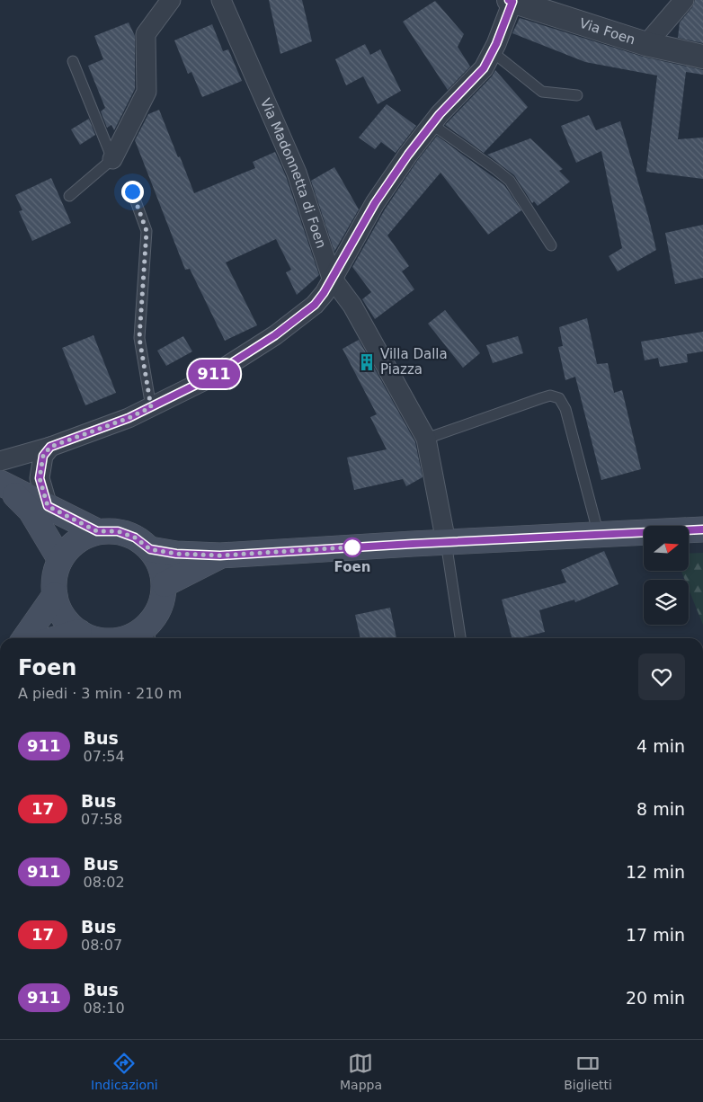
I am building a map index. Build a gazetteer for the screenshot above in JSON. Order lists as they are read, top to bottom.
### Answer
{
  "streets": {
    "street": ["Via Foen", "Via Madonnetta di Foen"]
  },
  "crossings": [
    ["Via Foen", "Via Madonnetta di Foen"]
  ],
  "places": {
    "building": ["Villa Dalla Piazza"],
    "other": ["Foen"]
  },
  "lines": ["bus line 911"],
  "north": "right",
  "page": {
    "on_map": "911",
    "heading": ["Foen", "A piedi · 3 min · 210 m"],
    "list": [
      {
        "mark": "911",
        "name": "Bus",
        "note": "07:54",
        "value": "4 min"
      },
      {
        "mark": "17",
        "name": "Bus",
        "note": "07:58",
        "value": "8 min"
      },
      {
        "mark": "911",
        "name": "Bus",
        "note": "08:02",
        "value": "12 min"
      },
      {
        "mark": "17",
        "name": "Bus",
        "note": "08:07",
        "value": "17 min"
      },
      {
        "mark": "911",
        "name": "Bus",
        "note": "08:10",
        "value": "20 min"
      }
    ],
    "tabs": ["Indicazioni", "Mappa", "Biglietti"]
  }
}
